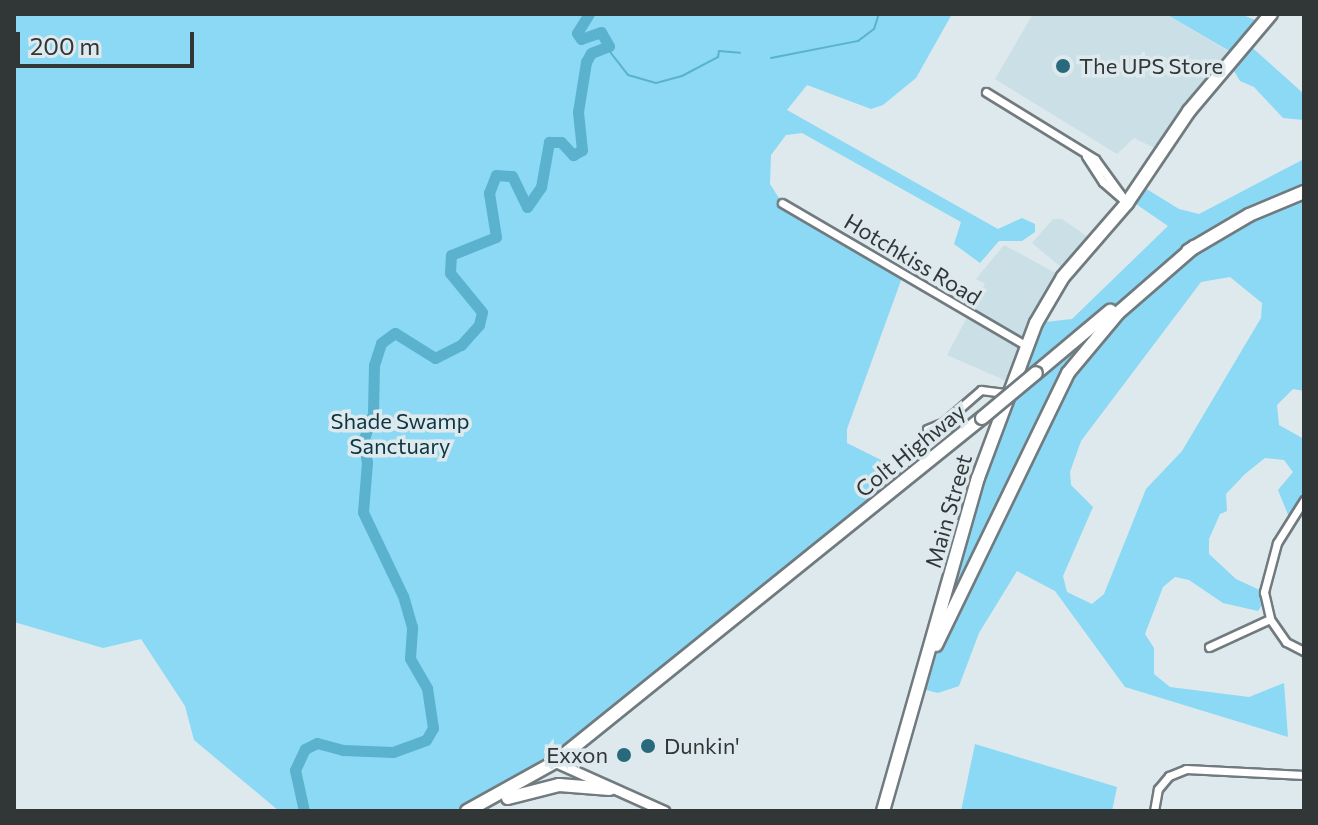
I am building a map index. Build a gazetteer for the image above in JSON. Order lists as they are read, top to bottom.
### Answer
{
  "streets": {
    "highway": ["Colt Highway", "Main Street"],
    "street": ["Hotchkiss Road"]
  },
  "crossings": [
    ["Hotchkiss Road", "Main Street"]
  ],
  "parks": ["Shade Swamp Sanctuary"],
  "places": ["The UPS Store", "Dunkin'", "Exxon"],
  "scale_bar": "200 m"
}
